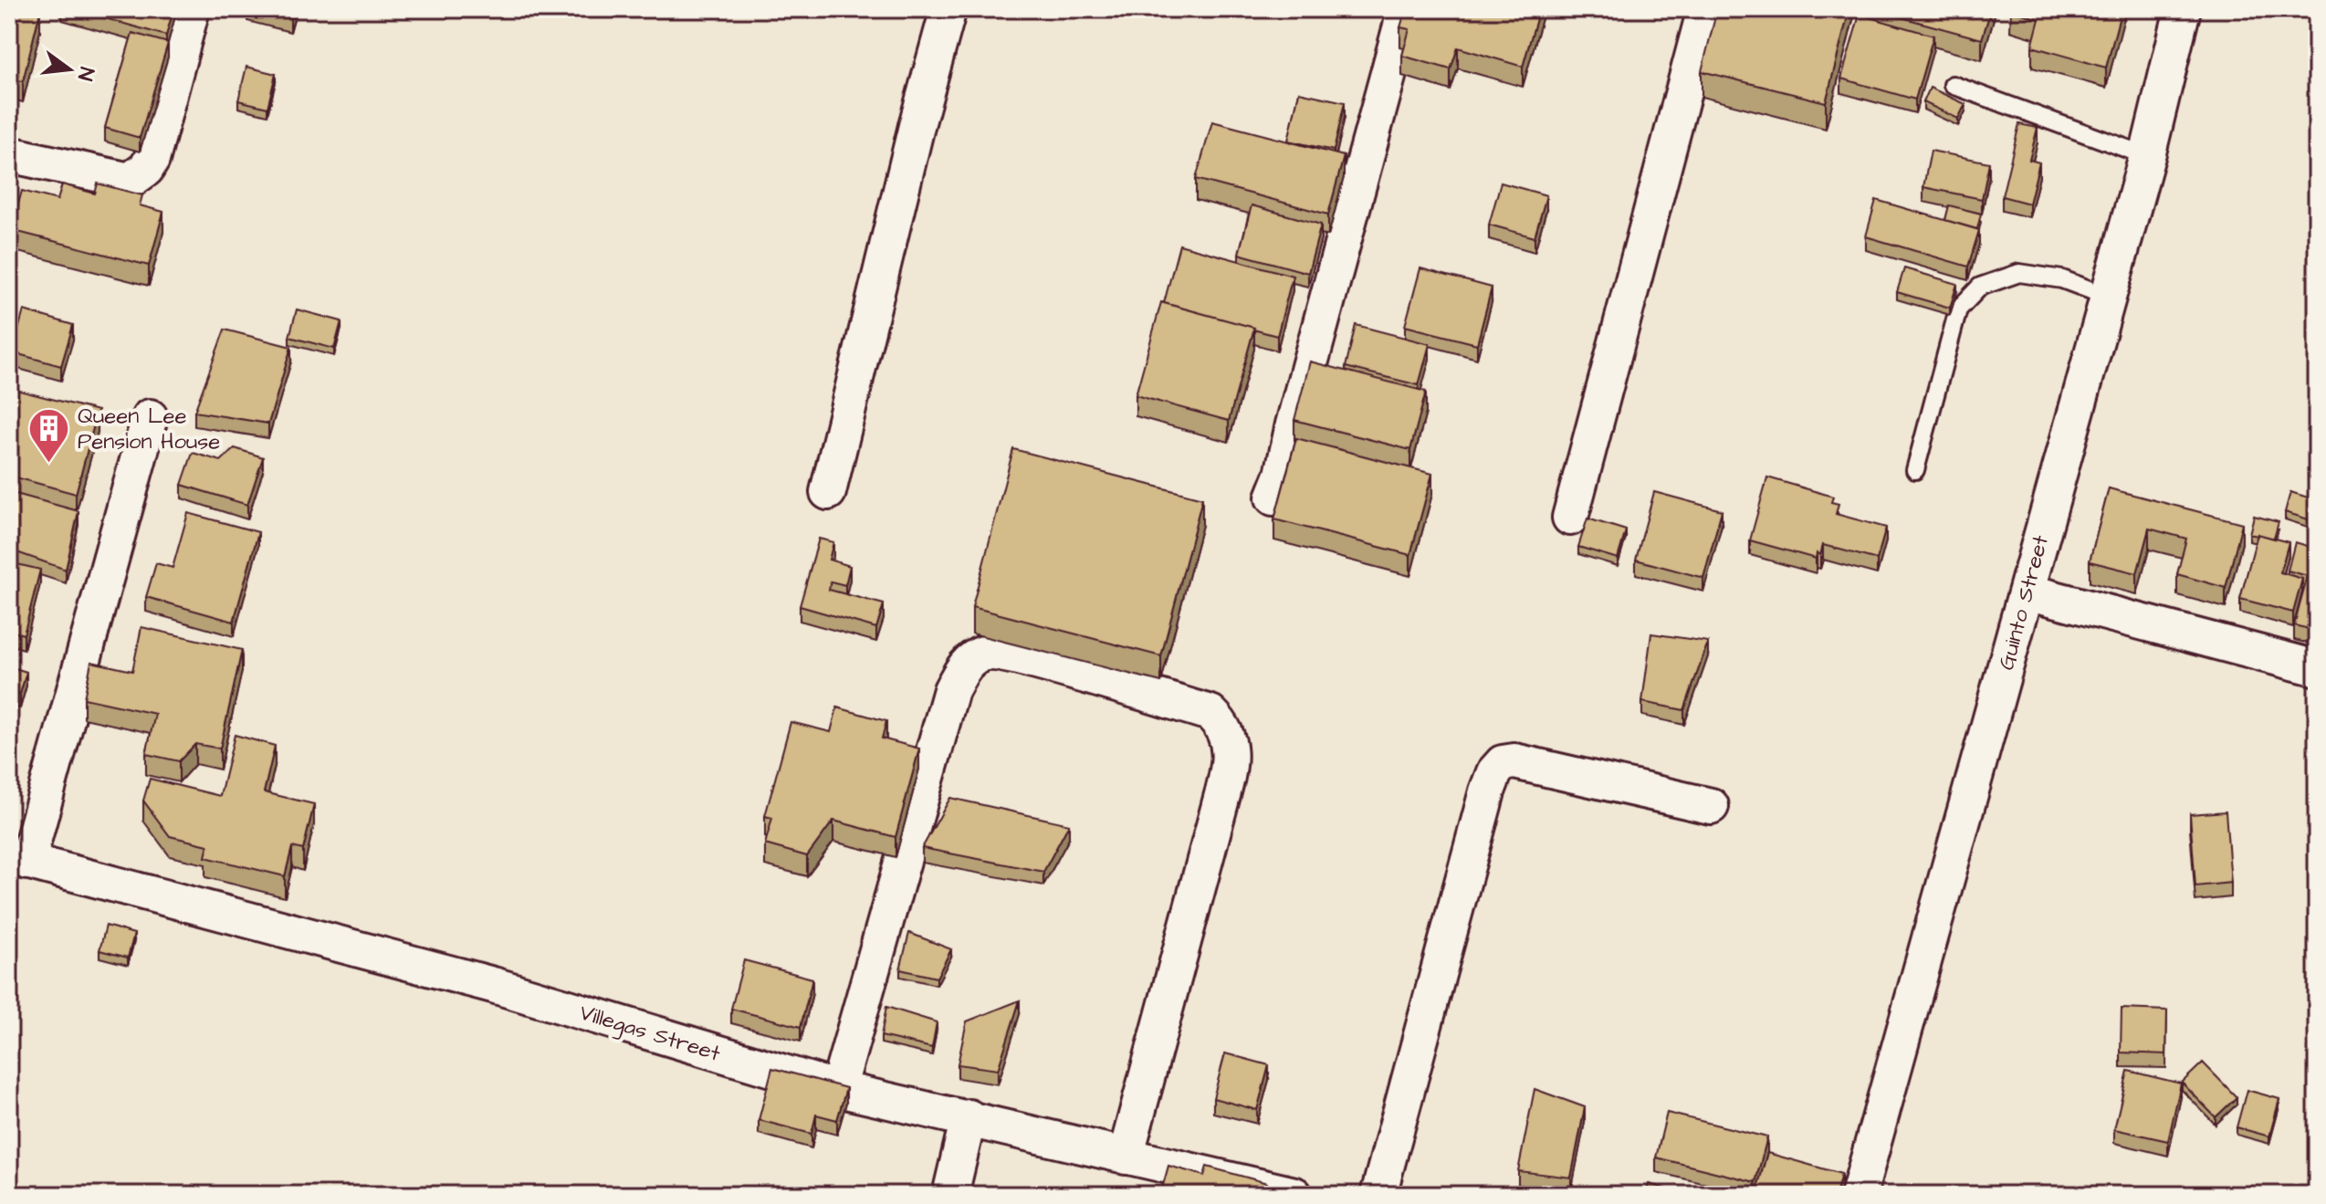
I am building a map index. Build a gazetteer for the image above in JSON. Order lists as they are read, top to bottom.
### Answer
{
  "streets": {
    "street": ["Guinto Street", "Villegas Street"]
  },
  "places": {
    "building": ["Queen Lee Pension House"]
  },
  "north": "right"
}
